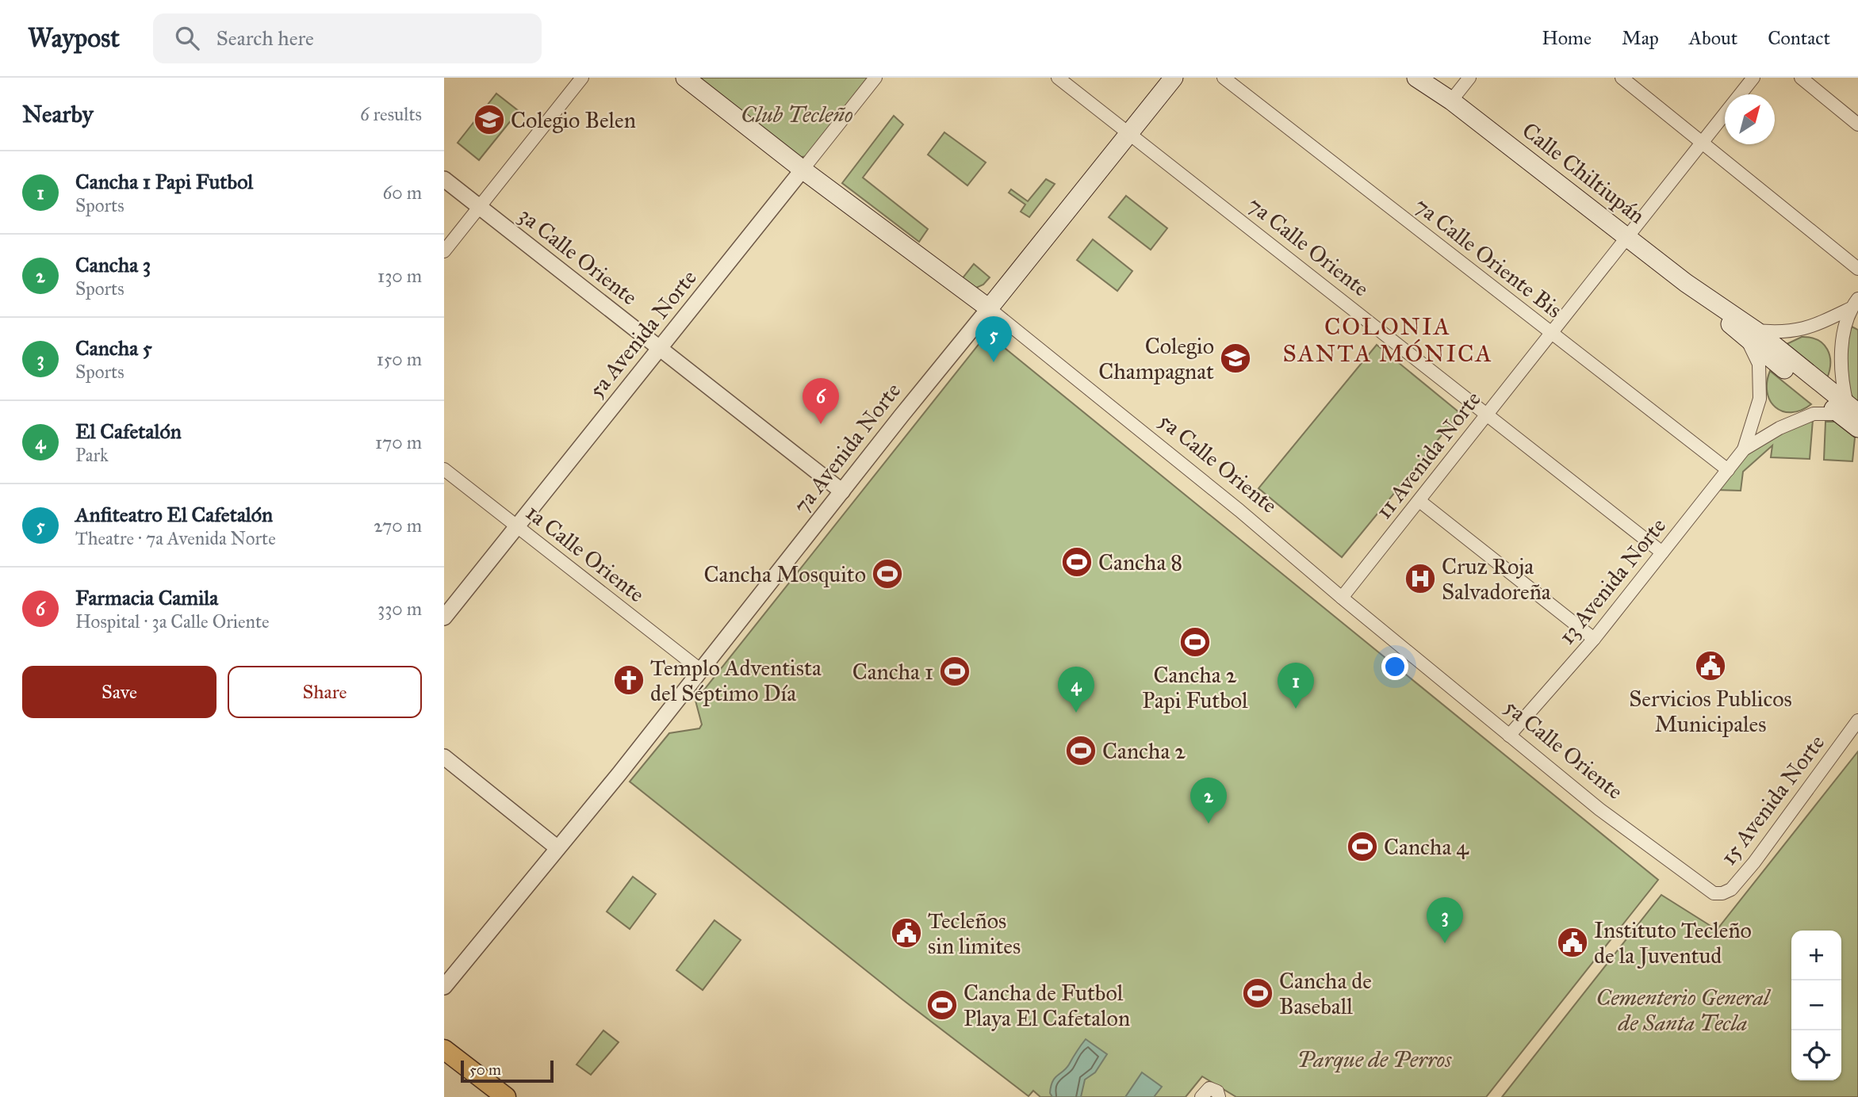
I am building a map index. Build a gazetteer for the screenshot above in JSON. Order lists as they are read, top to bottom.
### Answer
{
  "streets": {
    "main road": ["Calle Chiltiupán", "7a Avenida Norte", "5a Calle Oriente"],
    "street": [
      "7a Calle Oriente",
      "3a Calle Oriente",
      "7a Calle Oriente Bis",
      "5a Avenida Norte",
      "11 Avenida Norte",
      "1a Calle Oriente",
      "13 Avenida Norte",
      "15 Avenida Norte"
    ]
  },
  "crossings": [
    ["Calle Chiltiupán", "11 Avenida Norte"],
    ["Calle Chiltiupán", "13 Avenida Norte"],
    ["7a Calle Oriente", "7a Avenida Norte"],
    ["7a Calle Oriente", "11 Avenida Norte"],
    ["7a Calle Oriente", "13 Avenida Norte"],
    ["3a Calle Oriente", "5a Avenida Norte"],
    ["3a Calle Oriente", "7a Avenida Norte"],
    ["7a Calle Oriente Bis", "11 Avenida Norte"],
    ["7a Calle Oriente Bis", "13 Avenida Norte"],
    ["5a Avenida Norte", "5a Calle Oriente"],
    ["5a Avenida Norte", "1a Calle Oriente"],
    ["7a Avenida Norte", "5a Calle Oriente"],
    ["7a Avenida Norte", "1a Calle Oriente"],
    ["11 Avenida Norte", "5a Calle Oriente"],
    ["5a Calle Oriente", "13 Avenida Norte"],
    ["5a Calle Oriente", "15 Avenida Norte"]
  ],
  "districts": ["COLONIA SANTA MÓNICA"],
  "parks": ["Club Tecleño", "Cementerio General de Santa Tecla", "Parque de Perros"],
  "places": {
    "school or university": ["Colegio Belen", "Colegio Champagnat"],
    "sports": [
      "Cancha 8",
      "Cancha Mosquito",
      "Cancha 2 Papi Futbol",
      "Cancha 1",
      "Cancha 2",
      "Cancha 4",
      "Cancha de Baseball",
      "Cancha de Futbol Playa El Cafetalon"
    ],
    "hospital": ["Cruz Roja Salvadoreña"],
    "public building": ["Servicios Publicos Municipales", "Tecleños sin limites", "Instituto Tecleño de la Juventud"],
    "church": ["Templo Adventista del Séptimo Día"]
  },
  "scale_bar": "50 m",
  "north": "top right",
  "page": {
    "header": "Waypost",
    "search": "Search here",
    "nav": [
      "Home",
      "Map",
      "About",
      "Contact"
    ],
    "heading": ["Nearby", "6 results"],
    "list": [
      {
        "mark": "1",
        "name": "Cancha 1 Papi Futbol",
        "note": "Sports",
        "value": "60 m"
      },
      {
        "mark": "2",
        "name": "Cancha 3",
        "note": "Sports",
        "value": "130 m"
      },
      {
        "mark": "3",
        "name": "Cancha 5",
        "note": "Sports",
        "value": "150 m"
      },
      {
        "mark": "4",
        "name": "El Cafetalón",
        "note": "Park",
        "value": "170 m"
      },
      {
        "mark": "5",
        "name": "Anfiteatro El Cafetalón",
        "note": "Theatre · 7a Avenida Norte",
        "value": "270 m"
      },
      {
        "mark": "6",
        "name": "Farmacia Camila",
        "note": "Hospital · 3a Calle Oriente",
        "value": "330 m"
      }
    ],
    "pins": [
      "5",
      "6",
      "1",
      "4",
      "2",
      "3"
    ],
    "buttons": ["Save", "Share"],
    "map_buttons": ["+", "−"],
    "scale": "50 m"
  }
}
